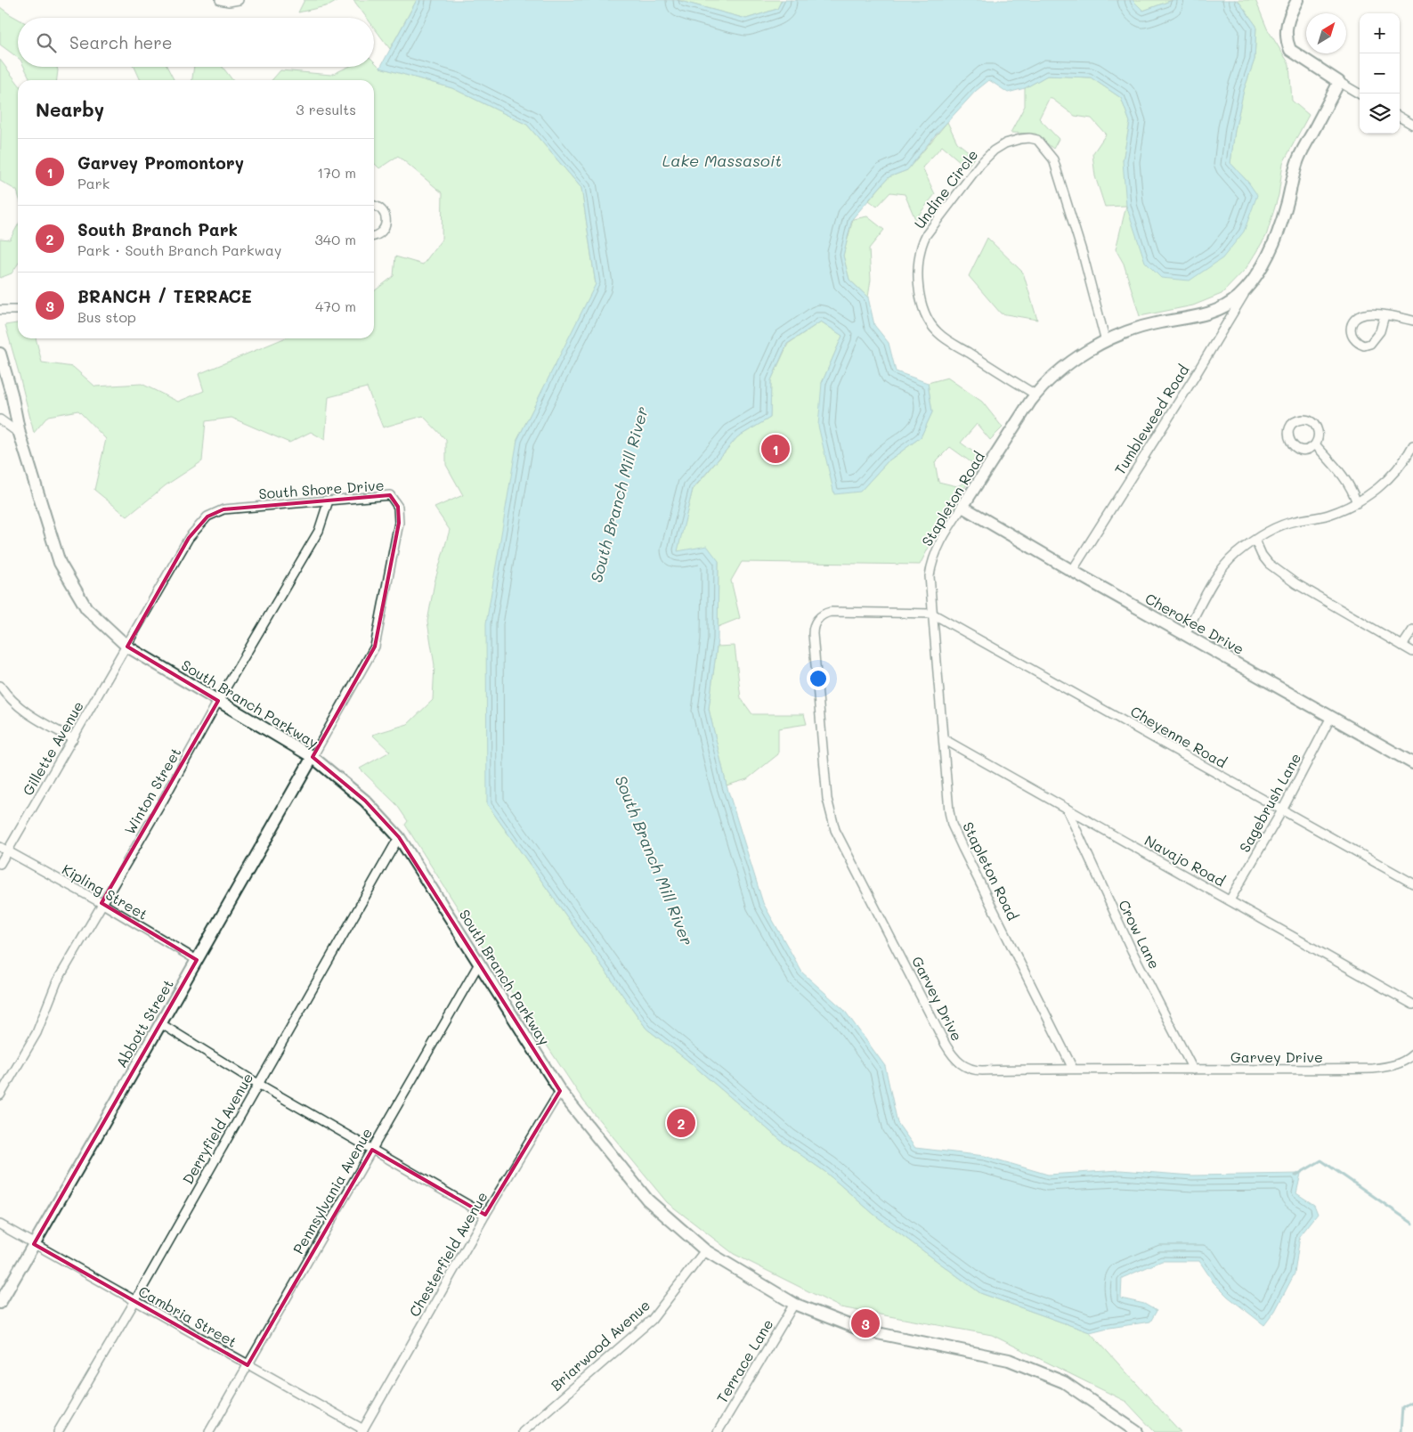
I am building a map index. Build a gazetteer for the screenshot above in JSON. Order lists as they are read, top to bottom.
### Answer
{
  "streets": {
    "street": [
      "Undine Circle",
      "Tumbleweed Road",
      "South Shore Drive",
      "Stapleton Road",
      "Cherokee Drive",
      "South Branch Parkway",
      "Cheyenne Road",
      "Gillette Avenue",
      "Winton Street",
      "Sagebrush Lane",
      "Navajo Road",
      "Kipling Street",
      "Crow Lane",
      "Garvey Drive",
      "Abbott Street",
      "Derryfield Avenue",
      "Pennsylvania Avenue",
      "Chesterfield Avenue",
      "Cambria Street",
      "Briarwood Avenue",
      "Terrace Lane"
    ]
  },
  "crossings": [
    ["Undine Circle", "Stapleton Road"],
    ["Tumbleweed Road", "Stapleton Road"],
    ["Tumbleweed Road", "Cherokee Drive"],
    ["South Shore Drive", "South Branch Parkway"],
    ["South Shore Drive", "Gillette Avenue"],
    ["South Shore Drive", "Winton Street"],
    ["South Shore Drive", "Abbott Street"],
    ["Stapleton Road", "Cherokee Drive"],
    ["Stapleton Road", "Cheyenne Road"],
    ["Stapleton Road", "Navajo Road"],
    ["Stapleton Road", "Garvey Drive"],
    ["Cherokee Drive", "Sagebrush Lane"],
    ["South Branch Parkway", "Gillette Avenue"],
    ["South Branch Parkway", "Winton Street"],
    ["South Branch Parkway", "Abbott Street"],
    ["South Branch Parkway", "Derryfield Avenue"],
    ["South Branch Parkway", "Pennsylvania Avenue"],
    ["South Branch Parkway", "Chesterfield Avenue"],
    ["South Branch Parkway", "Briarwood Avenue"],
    ["South Branch Parkway", "Terrace Lane"],
    ["Cheyenne Road", "Sagebrush Lane"],
    ["Cheyenne Road", "Garvey Drive"],
    ["Gillette Avenue", "Kipling Street"],
    ["Winton Street", "Kipling Street"],
    ["Sagebrush Lane", "Navajo Road"],
    ["Navajo Road", "Crow Lane"],
    ["Kipling Street", "Abbott Street"],
    ["Crow Lane", "Garvey Drive"],
    ["Abbott Street", "Cambria Street"],
    ["Derryfield Avenue", "Cambria Street"],
    ["Pennsylvania Avenue", "Cambria Street"],
    ["Chesterfield Avenue", "Cambria Street"]
  ],
  "water": ["Lake Massasoit", "South Branch Mill River"],
  "north": "top right",
  "page": {
    "map_buttons": ["+", "−"],
    "search": "Search here",
    "heading": ["Nearby", "3 results"],
    "list": [
      {
        "mark": "1",
        "name": "Garvey Promontory",
        "note": "Park",
        "value": "170 m"
      },
      {
        "mark": "2",
        "name": "South Branch Park",
        "note": "Park · South Branch Parkway",
        "value": "340 m"
      },
      {
        "mark": "3",
        "name": "BRANCH / TERRACE",
        "note": "Bus stop",
        "value": "470 m"
      }
    ],
    "pins": ["1", "2", "3"]
  }
}
